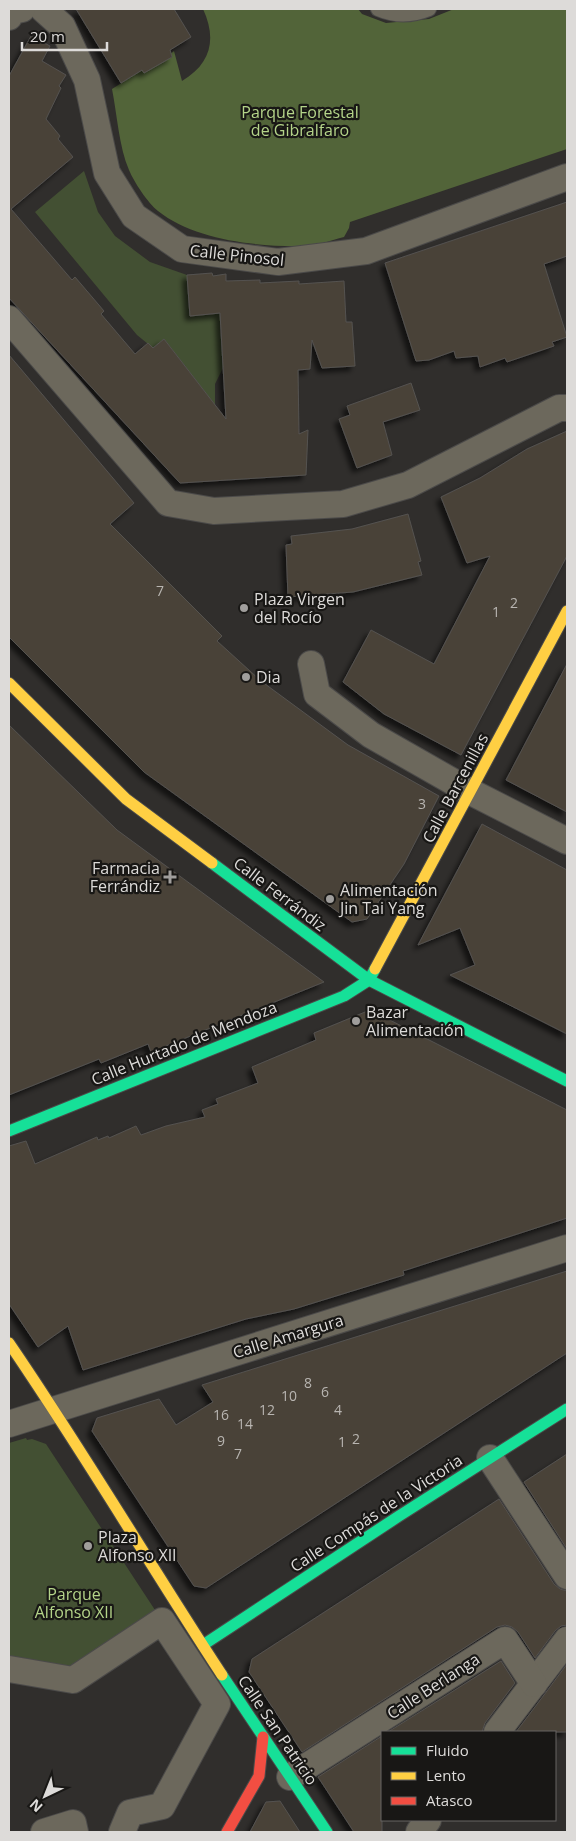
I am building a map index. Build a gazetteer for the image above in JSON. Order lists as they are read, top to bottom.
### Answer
{
  "streets": {
    "street": [
      "Calle Pinosol",
      "Calle Barcenillas",
      "Calle Ferrándiz",
      "Calle Hurtado de Mendoza",
      "Calle Amargura",
      "Calle Compás de la Victoria",
      "Calle Berlanga",
      "Calle San Patricio"
    ]
  },
  "crossings": [
    ["Calle Barcenillas", "Calle Ferrándiz"],
    ["Calle Barcenillas", "Calle Hurtado de Mendoza"],
    ["Calle Ferrándiz", "Calle Hurtado de Mendoza"],
    ["Calle Compás de la Victoria", "Calle San Patricio"],
    ["Calle Berlanga", "Calle San Patricio"]
  ],
  "parks": ["Parque Forestal de Gibralfaro", "Parque Alfonso XII"],
  "places": {
    "other": [
      "Plaza Virgen del Rocío",
      "Dia",
      "Alimentación Jin Tai Yang",
      "Bazar Alimentación",
      "Plaza Alfonso XII"
    ],
    "health": ["Farmacia Ferrándiz"]
  },
  "house_numbers": [
    "7",
    "2",
    "1",
    "3",
    "8",
    "6",
    "10",
    "12",
    "4",
    "16",
    "14",
    "2",
    "9",
    "1",
    "7"
  ],
  "legend": ["Fluido", "Lento", "Atasco"],
  "scale_bar": "20 m",
  "north": "bottom left"
}
